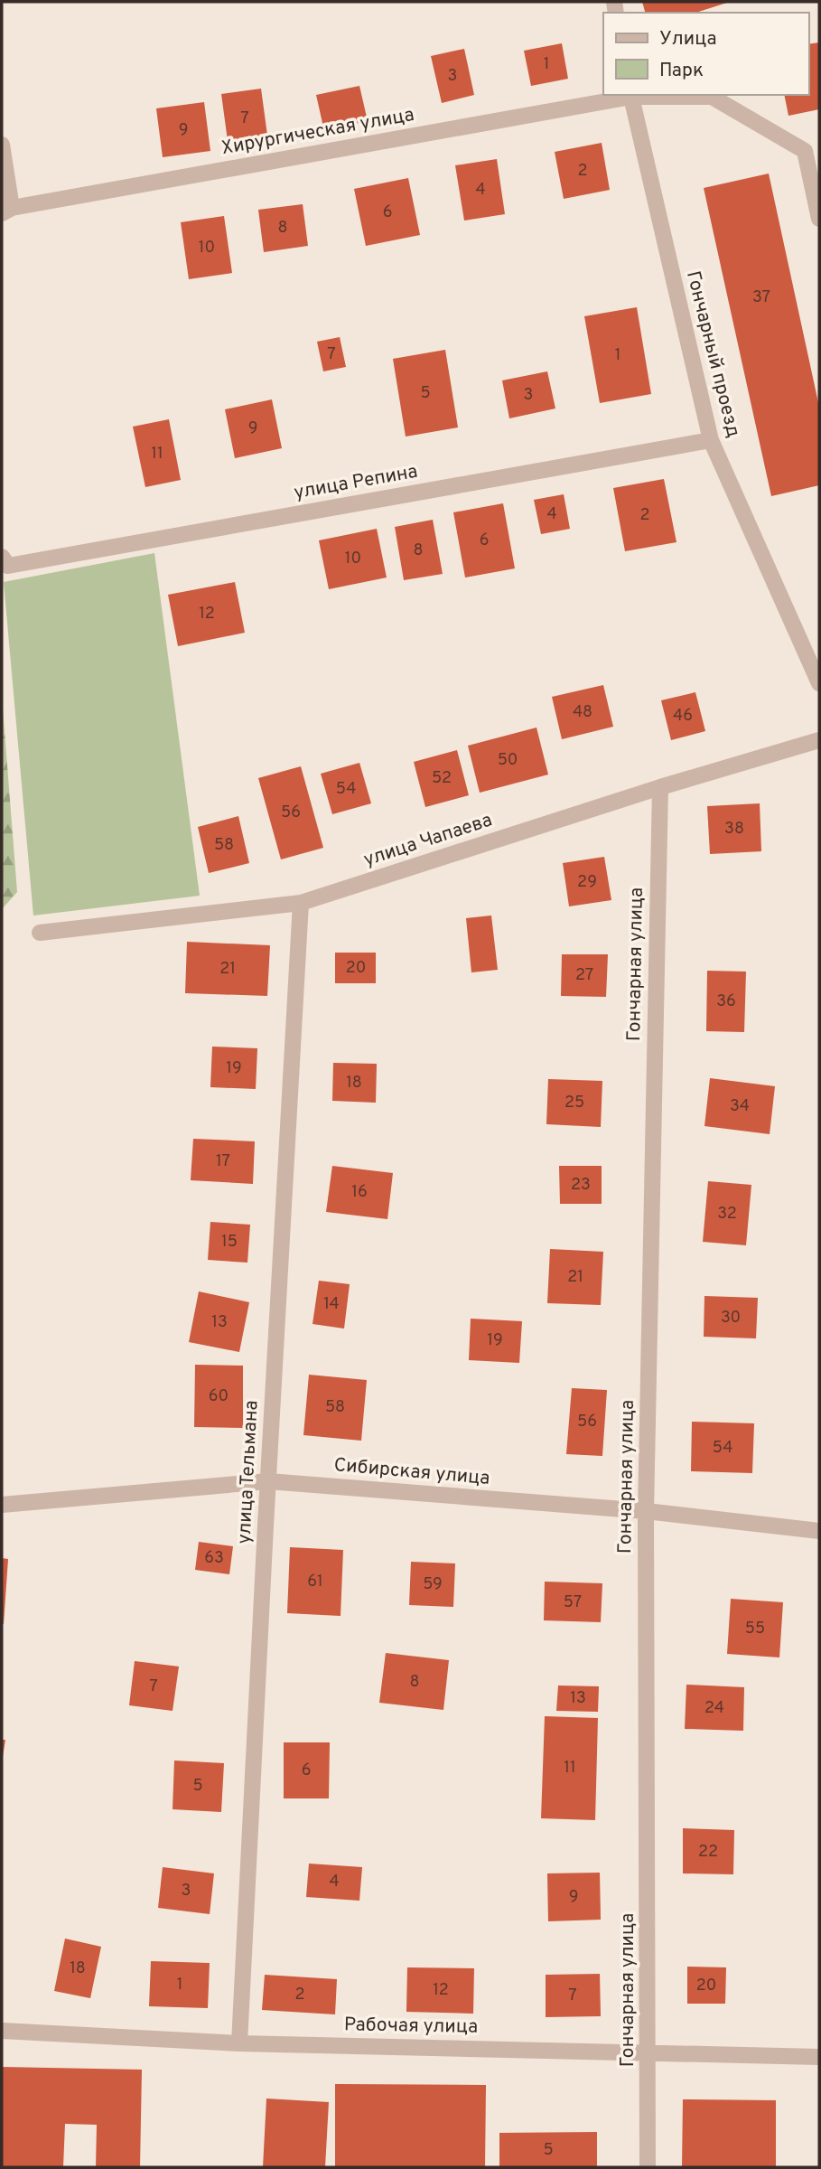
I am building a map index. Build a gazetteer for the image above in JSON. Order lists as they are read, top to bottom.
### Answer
{
  "streets": {
    "street": [
      "Хирургическая улица",
      "Гончарный проезд",
      "улица Репина",
      "улица Чапаева",
      "Гончарная улица",
      "улица Тельмана",
      "Сибирская улица",
      "Рабочая улица"
    ]
  },
  "crossings": [
    ["Хирургическая улица", "Гончарный проезд"],
    ["Гончарный проезд", "улица Репина"],
    ["улица Чапаева", "Гончарная улица"],
    ["улица Чапаева", "улица Тельмана"],
    ["Гончарная улица", "Сибирская улица"],
    ["Гончарная улица", "Рабочая улица"],
    ["улица Тельмана", "Сибирская улица"],
    ["улица Тельмана", "Рабочая улица"]
  ],
  "house_numbers": [
    "1",
    "3",
    "7",
    "9",
    "2",
    "4",
    "6",
    "8",
    "10",
    "37",
    "7",
    "1",
    "5",
    "3",
    "9",
    "11",
    "4",
    "2",
    "6",
    "8",
    "10",
    "12",
    "48",
    "46",
    "50",
    "52",
    "54",
    "56",
    "38",
    "58",
    "29",
    "20",
    "21",
    "27",
    "36",
    "19",
    "18",
    "25",
    "34",
    "17",
    "23",
    "16",
    "32",
    "15",
    "21",
    "14",
    "30",
    "13",
    "19",
    "60",
    "58",
    "56",
    "54",
    "63",
    "61",
    "59",
    "57",
    "55",
    "8",
    "7",
    "13",
    "24",
    "11",
    "6",
    "5",
    "22",
    "4",
    "3",
    "9",
    "18",
    "1",
    "20",
    "12",
    "2",
    "7",
    "5"
  ],
  "legend": ["Улица", "Парк"]
}
